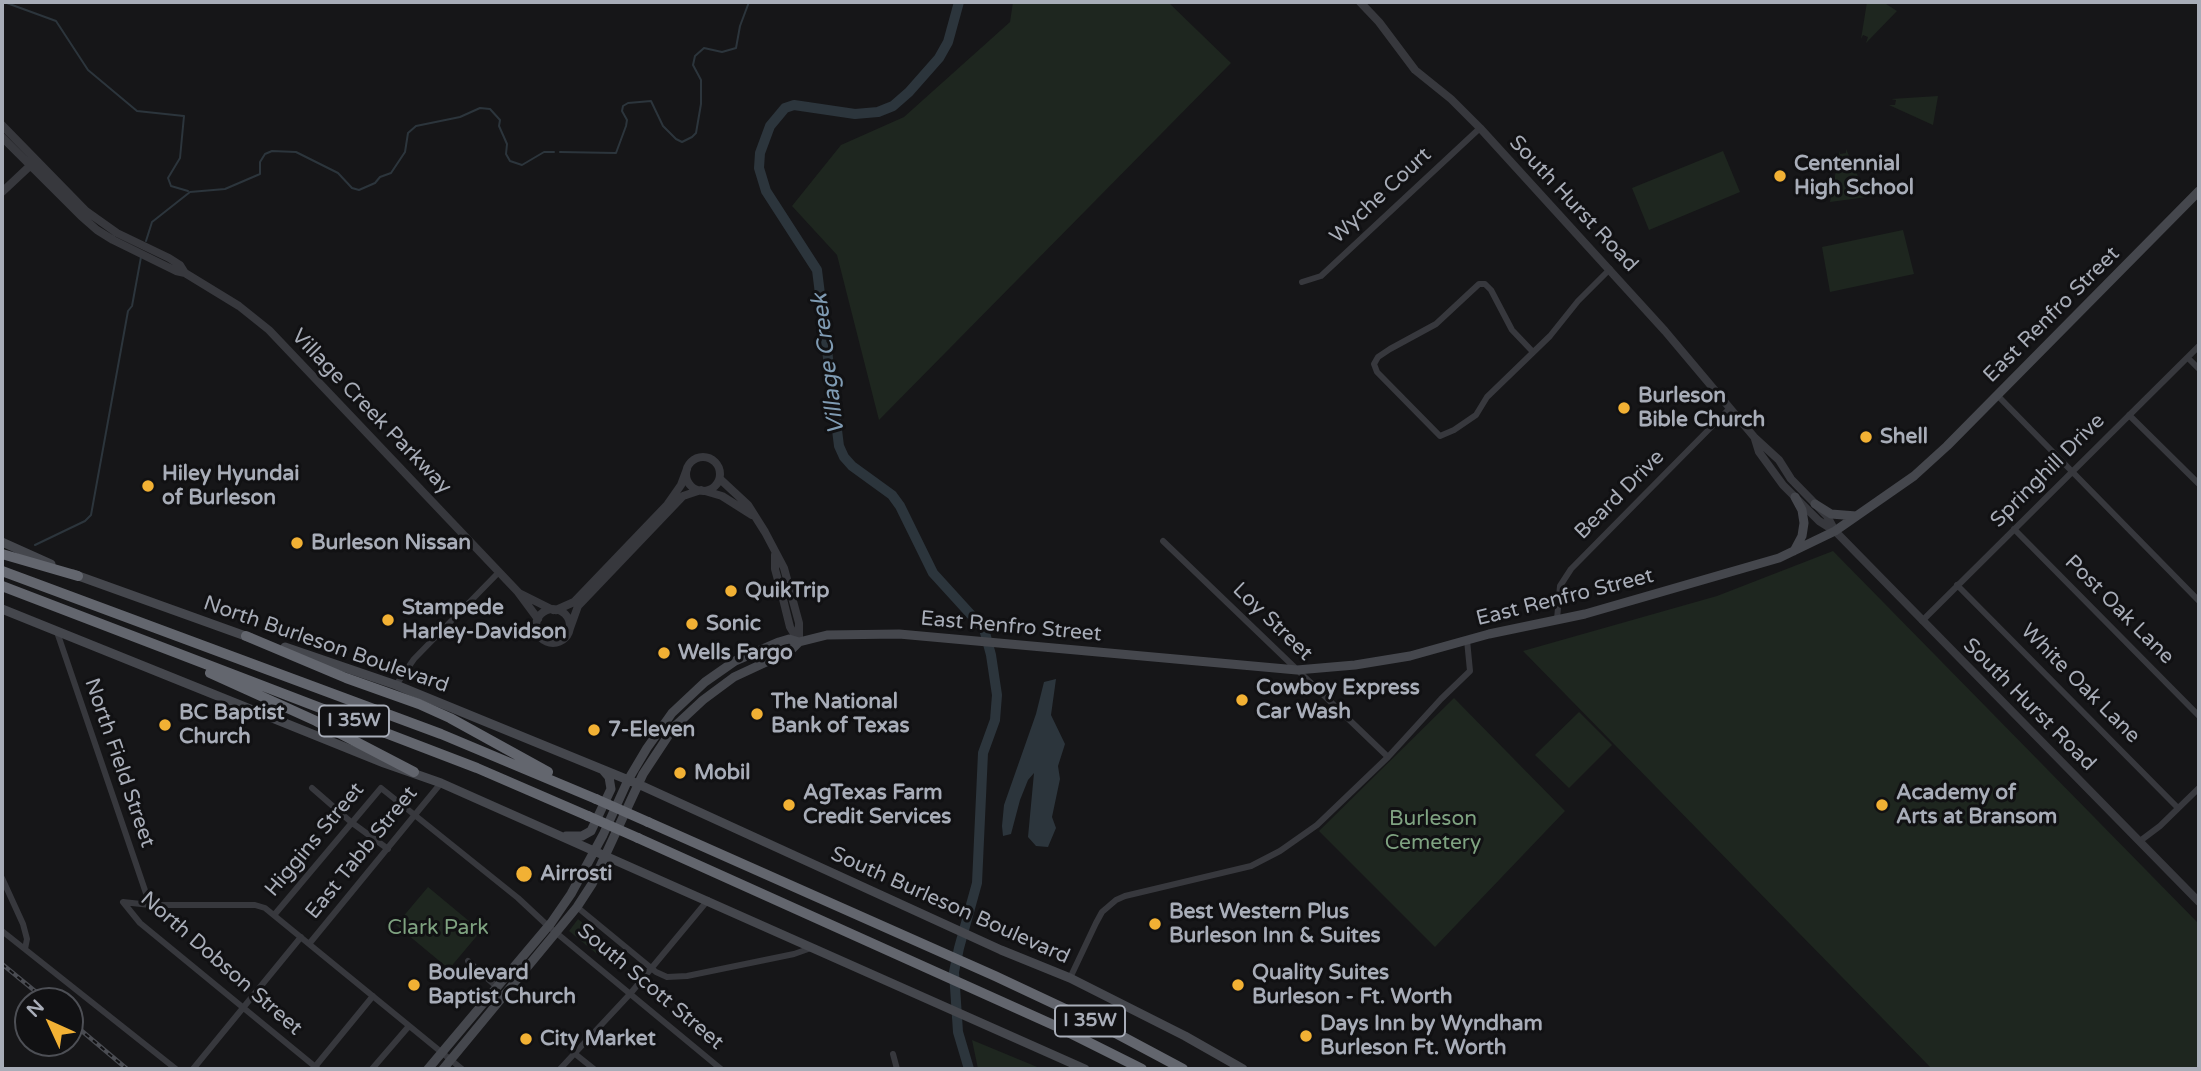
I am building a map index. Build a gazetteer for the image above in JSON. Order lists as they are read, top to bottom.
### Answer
{
  "streets": {
    "highway": ["I 35W"],
    "main road": ["East Renfro Street", "North Burleson Boulevard", "South Burleson Boulevard"],
    "street": [
      "Wyche Court",
      "South Hurst Road",
      "Village Creek Parkway",
      "Springhill Drive",
      "Beard Drive",
      "Post Oak Lane",
      "Loy Street",
      "White Oak Lane",
      "North Field Street",
      "Higgins Street",
      "East Tabb Street",
      "North Dobson Street",
      "South Scott Street"
    ]
  },
  "crossings": [
    ["Wyche Court", "South Hurst Road"],
    ["South Hurst Road", "East Renfro Street"],
    ["South Hurst Road", "Springhill Drive"],
    ["South Hurst Road", "Beard Drive"],
    ["East Renfro Street", "Beard Drive"],
    ["East Renfro Street", "Loy Street"],
    ["East Renfro Street", "North Burleson Boulevard"],
    ["East Renfro Street", "South Burleson Boulevard"],
    ["East Renfro Street", "South Scott Street"],
    ["Springhill Drive", "Post Oak Lane"],
    ["Springhill Drive", "White Oak Lane"],
    ["North Burleson Boulevard", "South Burleson Boulevard"],
    ["North Field Street", "North Dobson Street"],
    ["Higgins Street", "South Scott Street"],
    ["East Tabb Street", "North Dobson Street"],
    ["East Tabb Street", "South Scott Street"]
  ],
  "water": ["Village Creek"],
  "parks": ["Burleson Cemetery", "Clark Park"],
  "places": [
    "Centennial High School",
    "Burleson Bible Church",
    "Shell",
    "Hiley Hyundai of Burleson",
    "Burleson Nissan",
    "QuikTrip",
    "Stampede Harley-Davidson",
    "Sonic",
    "Wells Fargo",
    "Cowboy Express Car Wash",
    "The National Bank of Texas",
    "BC Baptist Church",
    "7-Eleven",
    "Mobil",
    "AgTexas Farm Credit Services",
    "Academy of Arts at Bransom",
    "Airrosti",
    "Best Western Plus Burleson Inn & Suites",
    "Boulevard Baptist Church",
    "Quality Suites Burleson - Ft. Worth",
    "Days Inn by Wyndham Burleson Ft. Worth",
    "City Market"
  ],
  "north": "top left"
}
